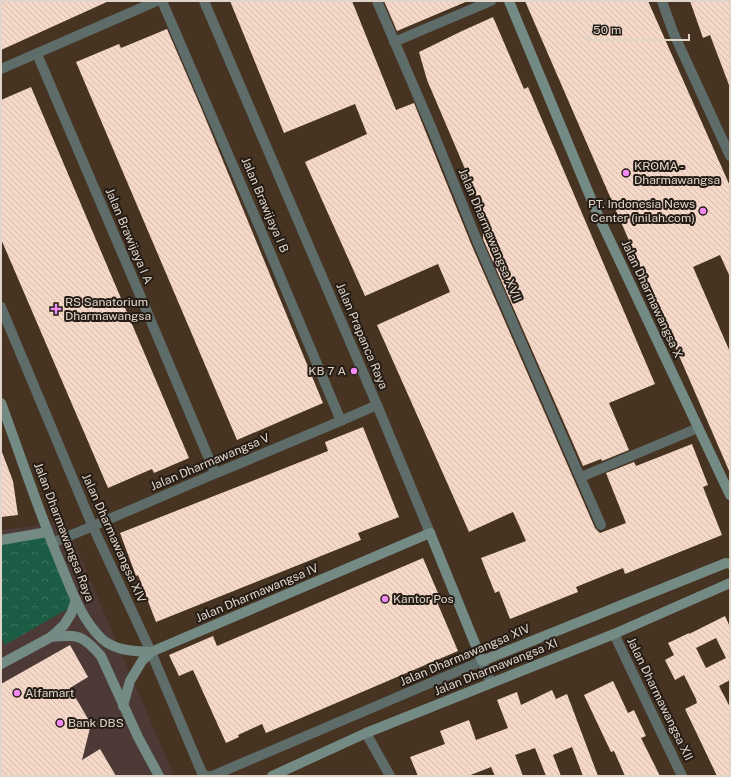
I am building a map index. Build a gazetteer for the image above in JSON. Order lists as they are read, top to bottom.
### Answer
{
  "streets": {
    "street": [
      "Jalan Brawijaya I B",
      "Jalan Dharmawangsa XVII",
      "Jalan Brawijaya I A",
      "Jalan Dharmawangsa X",
      "Jalan Prapanca Raya",
      "Jalan Dharmawangsa V",
      "Jalan Dharmawangsa Raya",
      "Jalan Dharmawangsa XIV",
      "Jalan Dharmawangsa IV",
      "Jalan Dharmawangsa XI",
      "Jalan Dharmawangsa XII"
    ]
  },
  "crossings": [
    ["Jalan Brawijaya I B", "Jalan Dharmawangsa V"],
    ["Jalan Brawijaya I A", "Jalan Dharmawangsa V"],
    ["Jalan Prapanca Raya", "Jalan Dharmawangsa V"],
    ["Jalan Prapanca Raya", "Jalan Dharmawangsa XIV"],
    ["Jalan Prapanca Raya", "Jalan Dharmawangsa IV"],
    ["Jalan Prapanca Raya", "Jalan Dharmawangsa XI"],
    ["Jalan Dharmawangsa V", "Jalan Dharmawangsa Raya"],
    ["Jalan Dharmawangsa V", "Jalan Dharmawangsa XIV"],
    ["Jalan Dharmawangsa Raya", "Jalan Dharmawangsa XIV"],
    ["Jalan Dharmawangsa Raya", "Jalan Dharmawangsa IV"],
    ["Jalan Dharmawangsa XIV", "Jalan Dharmawangsa IV"],
    ["Jalan Dharmawangsa XI", "Jalan Dharmawangsa XII"]
  ],
  "places": {
    "other": [
      "KROMA - Dharmawangsa",
      "PT. Indonesia News Center (inilah.com)",
      "KB 7 A",
      "Kantor Pos",
      "Alfamart",
      "Bank DBS"
    ],
    "health": ["RS Sanatorium Dharmawangsa"]
  },
  "scale_bar": "50 m"
}
